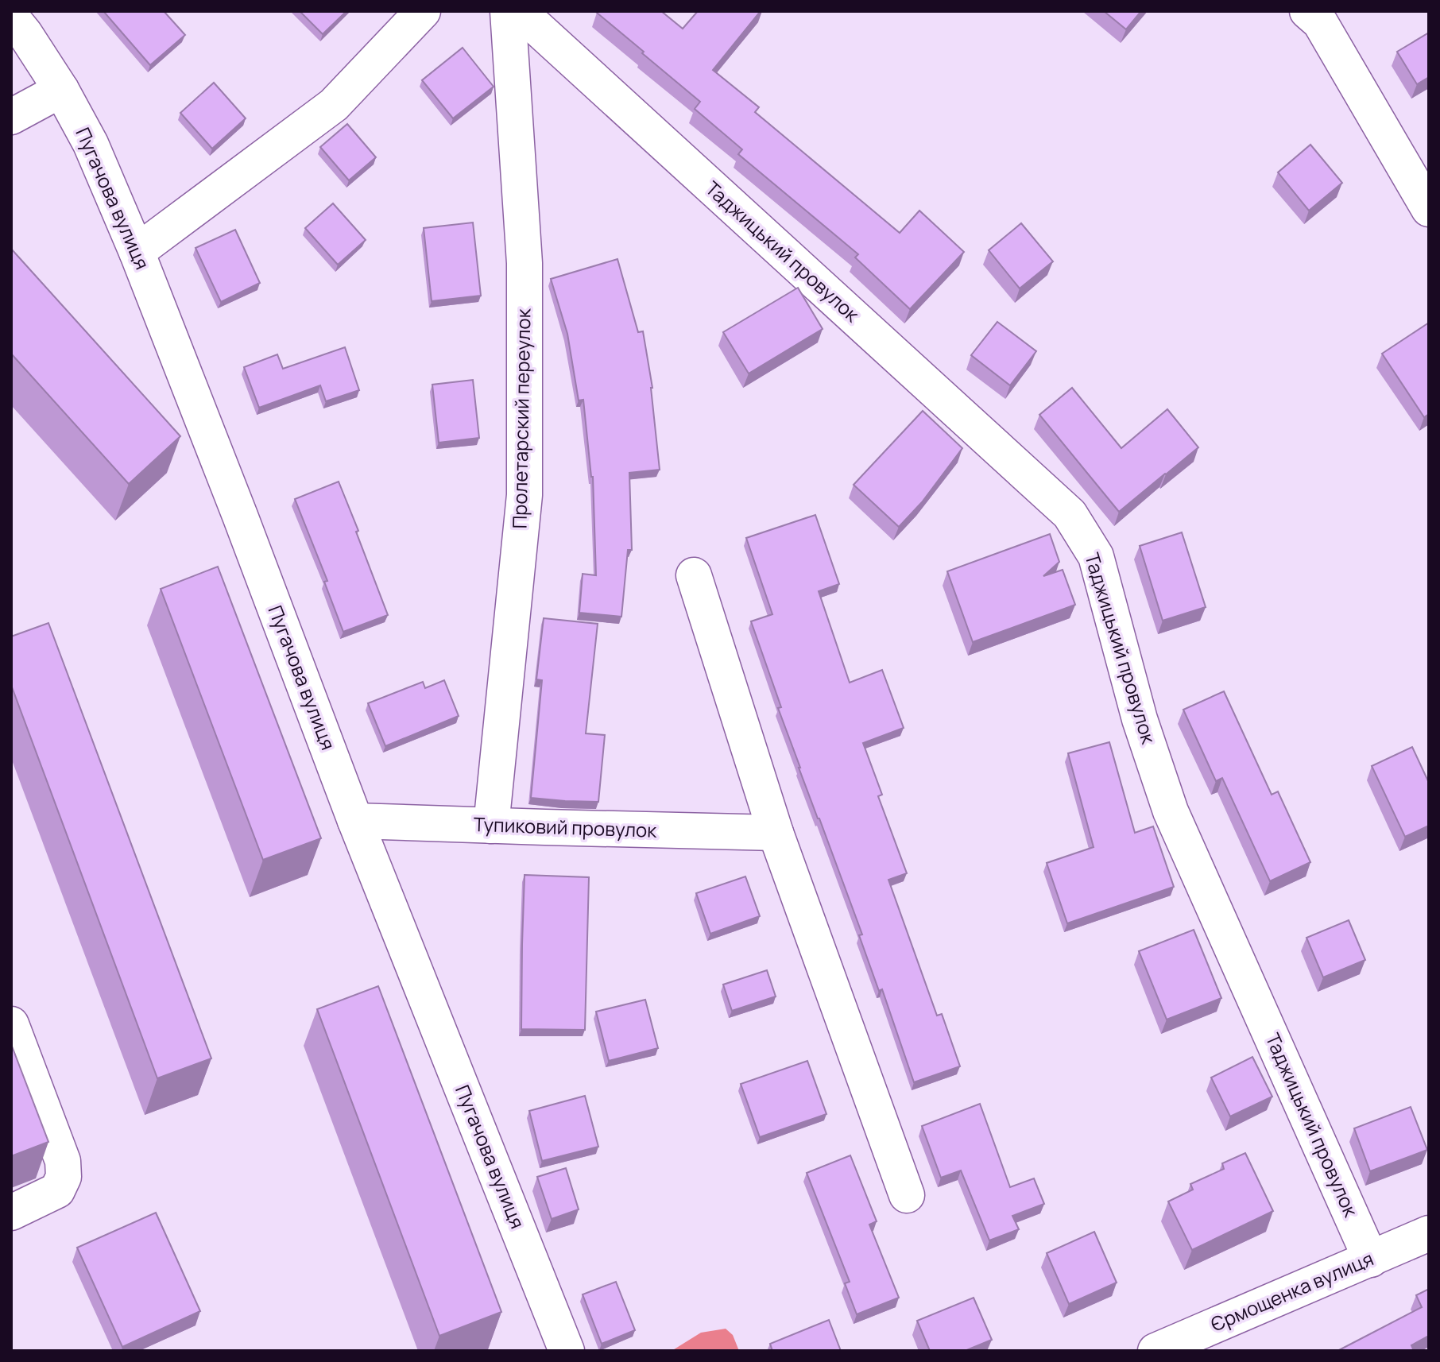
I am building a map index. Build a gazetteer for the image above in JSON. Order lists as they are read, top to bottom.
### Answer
{
  "streets": {
    "street": [
      "Пугачова вулиця",
      "Таджицький провулок",
      "Пролетарский переулок",
      "Тупиковий провулок",
      "Єрмощенка вулиця"
    ]
  },
  "crossings": [
    ["Пугачова вулиця", "Тупиковий провулок"],
    ["Таджицький провулок", "Єрмощенка вулиця"],
    ["Пролетарский переулок", "Тупиковий провулок"]
  ]
}
